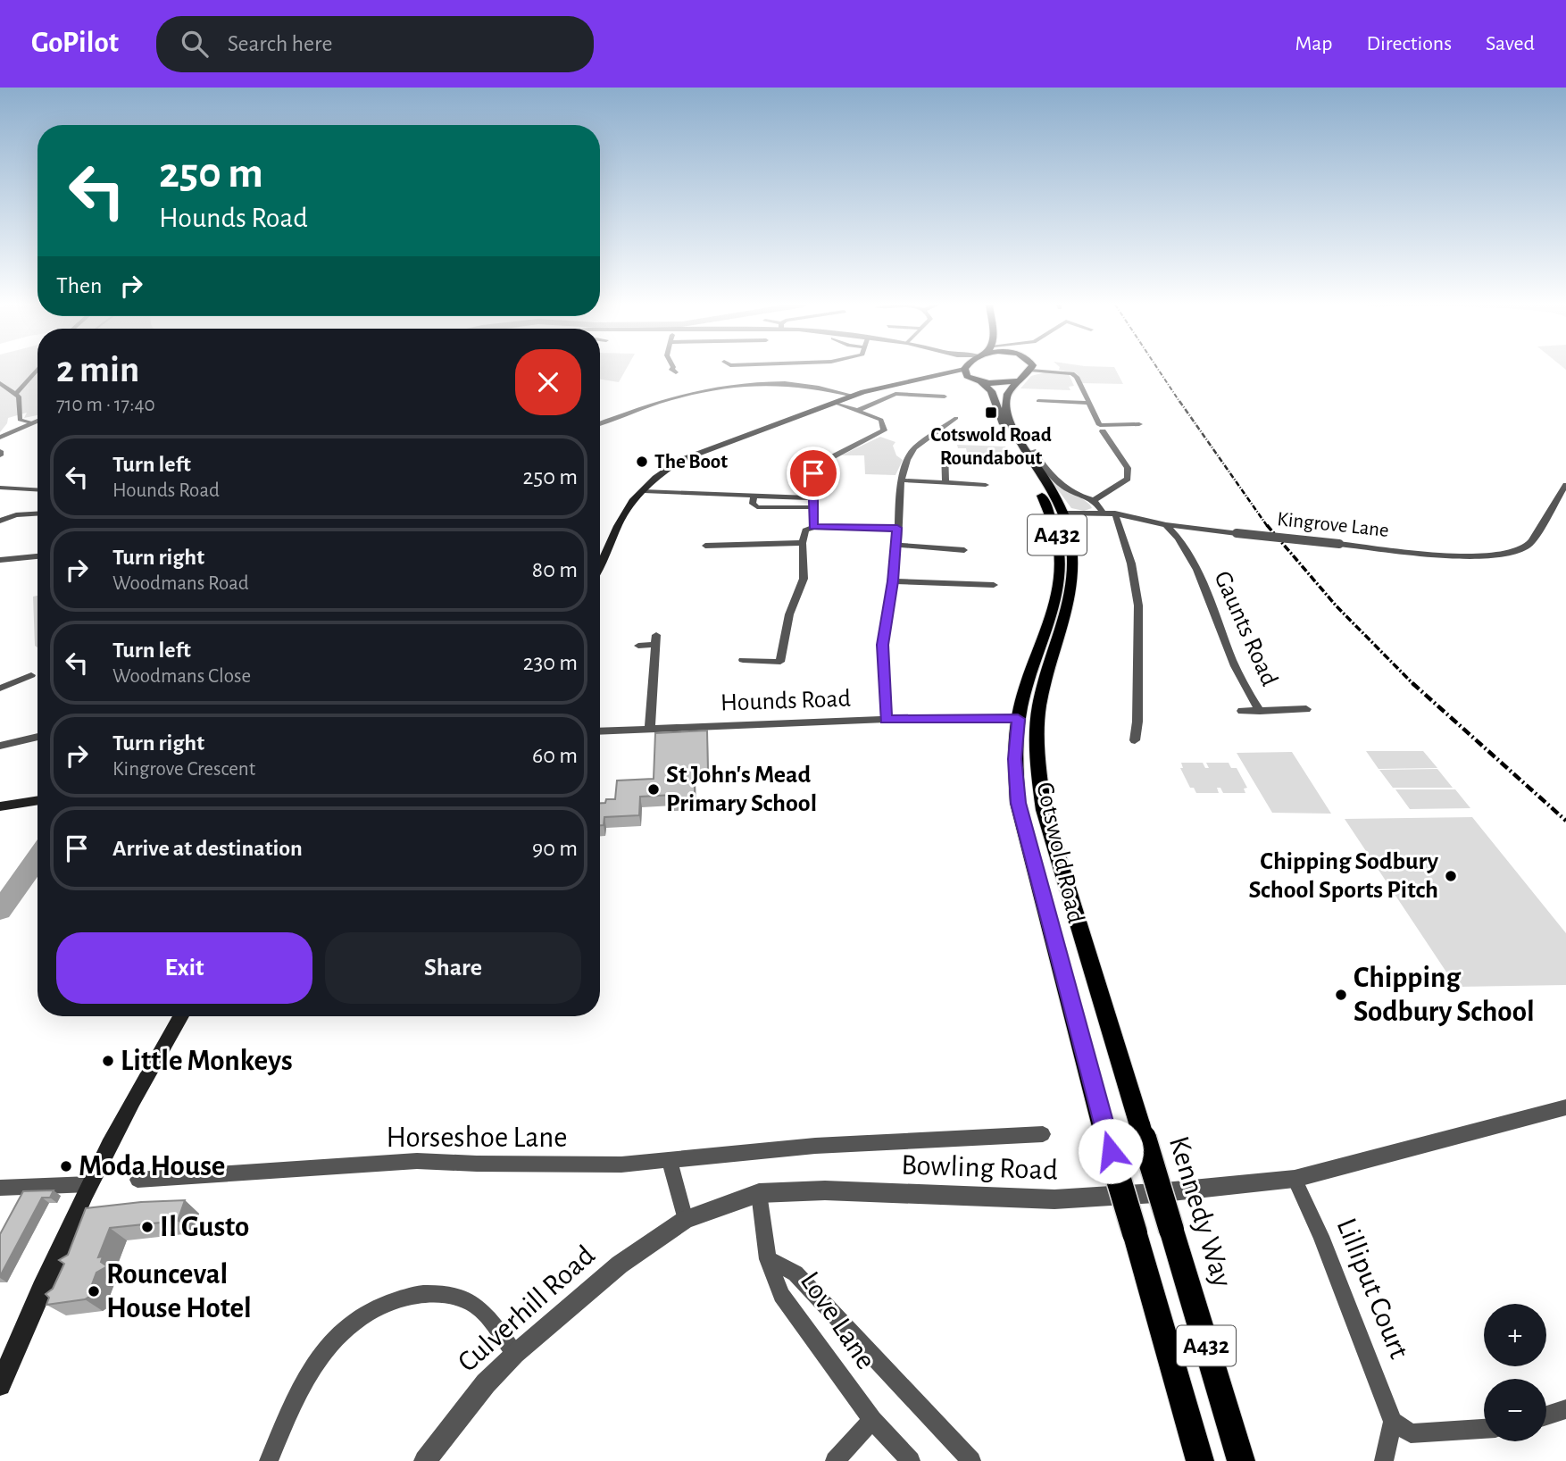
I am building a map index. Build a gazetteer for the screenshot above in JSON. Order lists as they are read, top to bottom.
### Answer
{
  "streets": {
    "main road": ["A432", "Cotswold Road", "Kennedy Way"],
    "street": [
      "Kingrove Lane",
      "Gaunts Road",
      "Hounds Road",
      "Horseshoe Lane",
      "Bowling Road",
      "Lilliput Court",
      "Culverhill Road",
      "Love Lane"
    ]
  },
  "crossings": [
    ["Kingrove Lane", "Gaunts Road"],
    ["Kingrove Lane", "Cotswold Road"],
    ["A432", "Cotswold Road"],
    ["Hounds Road", "Cotswold Road"],
    ["Cotswold Road", "Kennedy Way"],
    ["Horseshoe Lane", "Bowling Road"],
    ["Bowling Road", "Lilliput Court"],
    ["Bowling Road", "Culverhill Road"],
    ["Bowling Road", "Love Lane"]
  ],
  "places": {
    "transit": ["Cotswold Road Roundabout"],
    "other": [
      "The Boot",
      "St John's Mead Primary School",
      "Chipping Sodbury School Sports Pitch",
      "Chipping Sodbury School",
      "Little Monkeys",
      "Moda House",
      "Il Gusto",
      "Rounceval House Hotel"
    ]
  },
  "page": {
    "header": "GoPilot",
    "search": "Search here",
    "nav": ["Map", "Directions", "Saved"],
    "turn": ["250 m", "Hounds Road"],
    "then": "Then",
    "heading": ["2 min", "710 m · 17:40"],
    "list": [
      {
        "name": "Turn left",
        "note": "Hounds Road",
        "value": "250 m"
      },
      {
        "name": "Turn right",
        "note": "Woodmans Road",
        "value": "80 m"
      },
      {
        "name": "Turn left",
        "note": "Woodmans Close",
        "value": "230 m"
      },
      {
        "name": "Turn right",
        "note": "Kingrove Crescent",
        "value": "60 m"
      },
      {
        "name": "Arrive at destination",
        "value": "90 m"
      }
    ],
    "buttons": ["Exit", "Share"],
    "map_buttons": ["+", "−"]
  }
}
